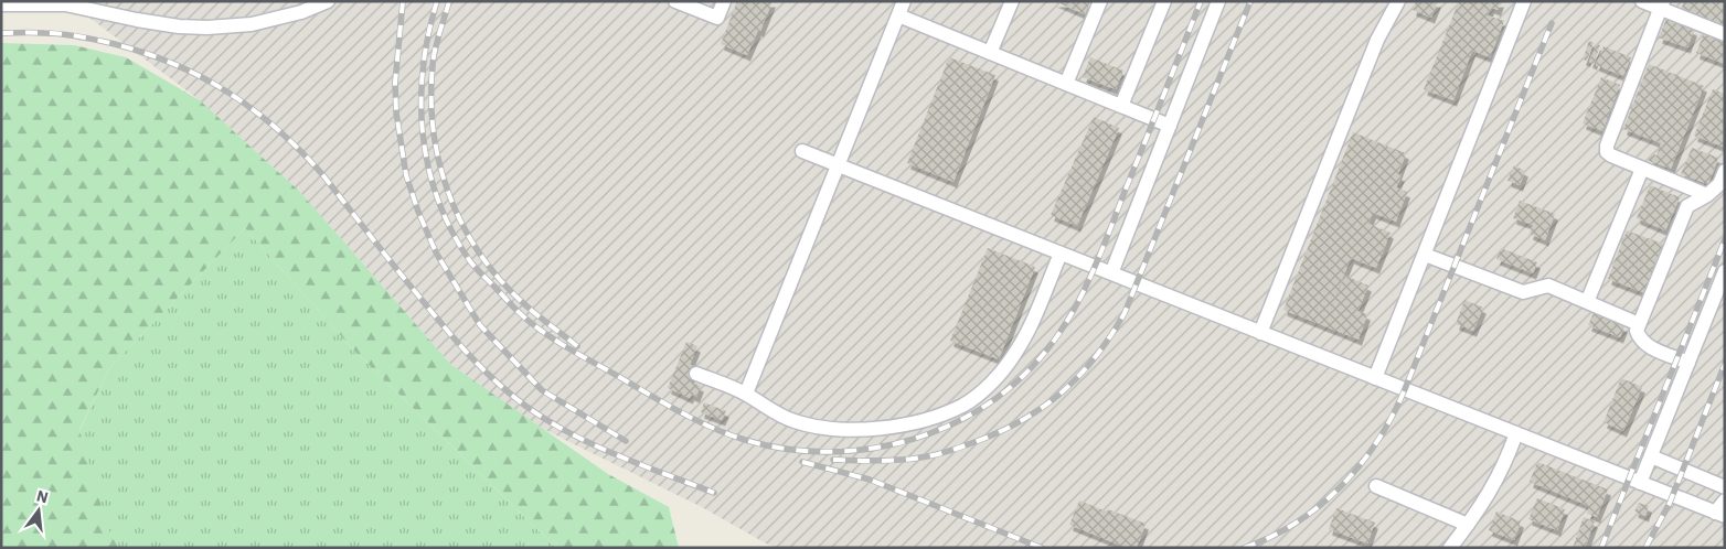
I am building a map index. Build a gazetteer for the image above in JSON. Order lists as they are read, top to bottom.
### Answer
{
  "north": "top"
}
